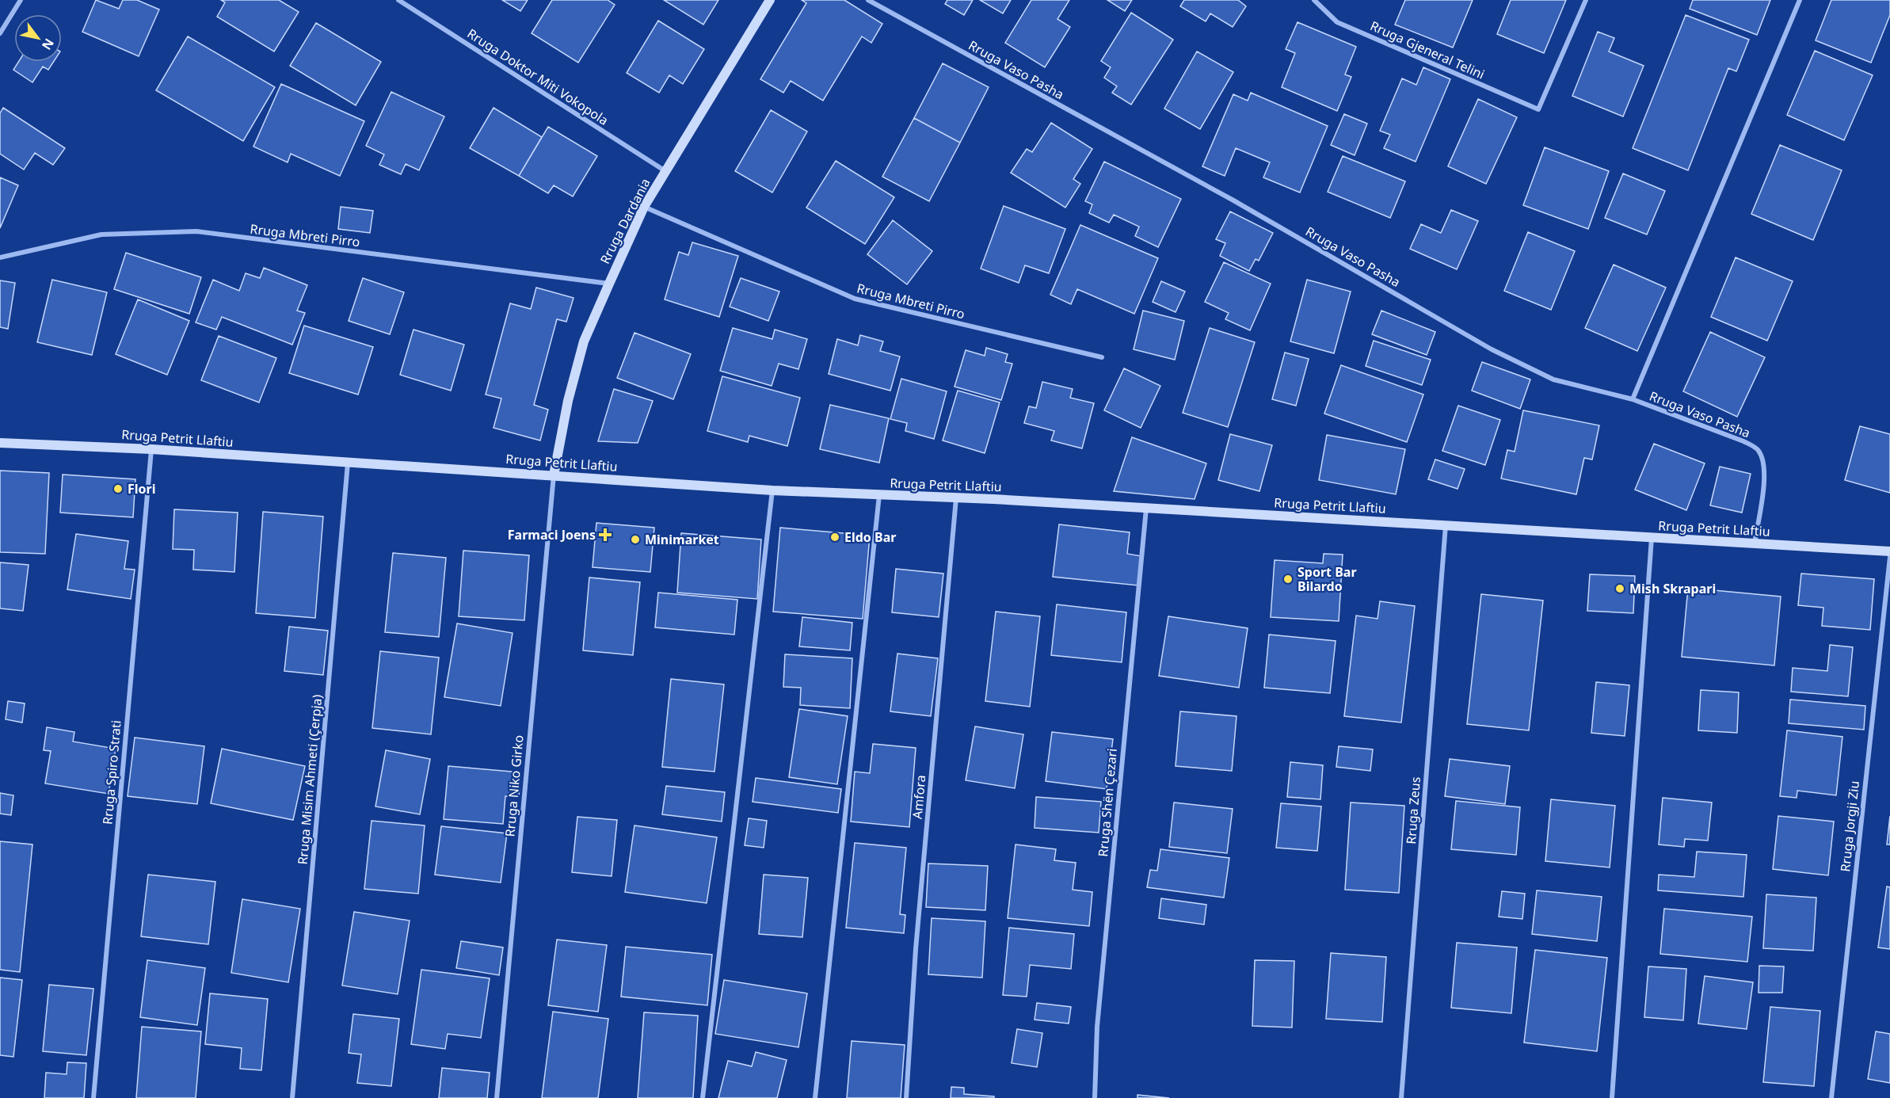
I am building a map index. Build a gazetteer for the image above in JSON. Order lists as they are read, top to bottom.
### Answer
{
  "streets": {
    "main road": ["Rruga Dardania", "Rruga Petrit Llaftiu"],
    "street": [
      "Rruga Gjeneral Telini",
      "Rruga Vaso Pasha",
      "Rruga Doktor Miti Vokopola",
      "Rruga Mbreti Pirro",
      "Rruga Spiro Strati",
      "Rruga Misim Ahmeti (Çerpja)",
      "Rruga Niko Girko",
      "Amfora",
      "Rruga Shën Çezari",
      "Rruga Zeus",
      "Rruga Jorgji Ziu"
    ]
  },
  "crossings": [
    ["Rruga Vaso Pasha", "Rruga Petrit Llaftiu"],
    ["Rruga Doktor Miti Vokopola", "Rruga Dardania"],
    ["Rruga Dardania", "Rruga Mbreti Pirro"],
    ["Rruga Dardania", "Rruga Petrit Llaftiu"],
    ["Rruga Dardania", "Rruga Niko Girko"],
    ["Rruga Petrit Llaftiu", "Rruga Spiro Strati"],
    ["Rruga Petrit Llaftiu", "Rruga Misim Ahmeti (Çerpja)"],
    ["Rruga Petrit Llaftiu", "Rruga Niko Girko"],
    ["Rruga Petrit Llaftiu", "Amfora"],
    ["Rruga Petrit Llaftiu", "Rruga Shën Çezari"],
    ["Rruga Petrit Llaftiu", "Rruga Zeus"]
  ],
  "places": {
    "other": [
      "Flori",
      "Eldo Bar",
      "Minimarket",
      "Sport Bar Bilardo",
      "Mish Skrapari"
    ],
    "health": ["Farmaci Joens"]
  },
  "north": "bottom right"
}
